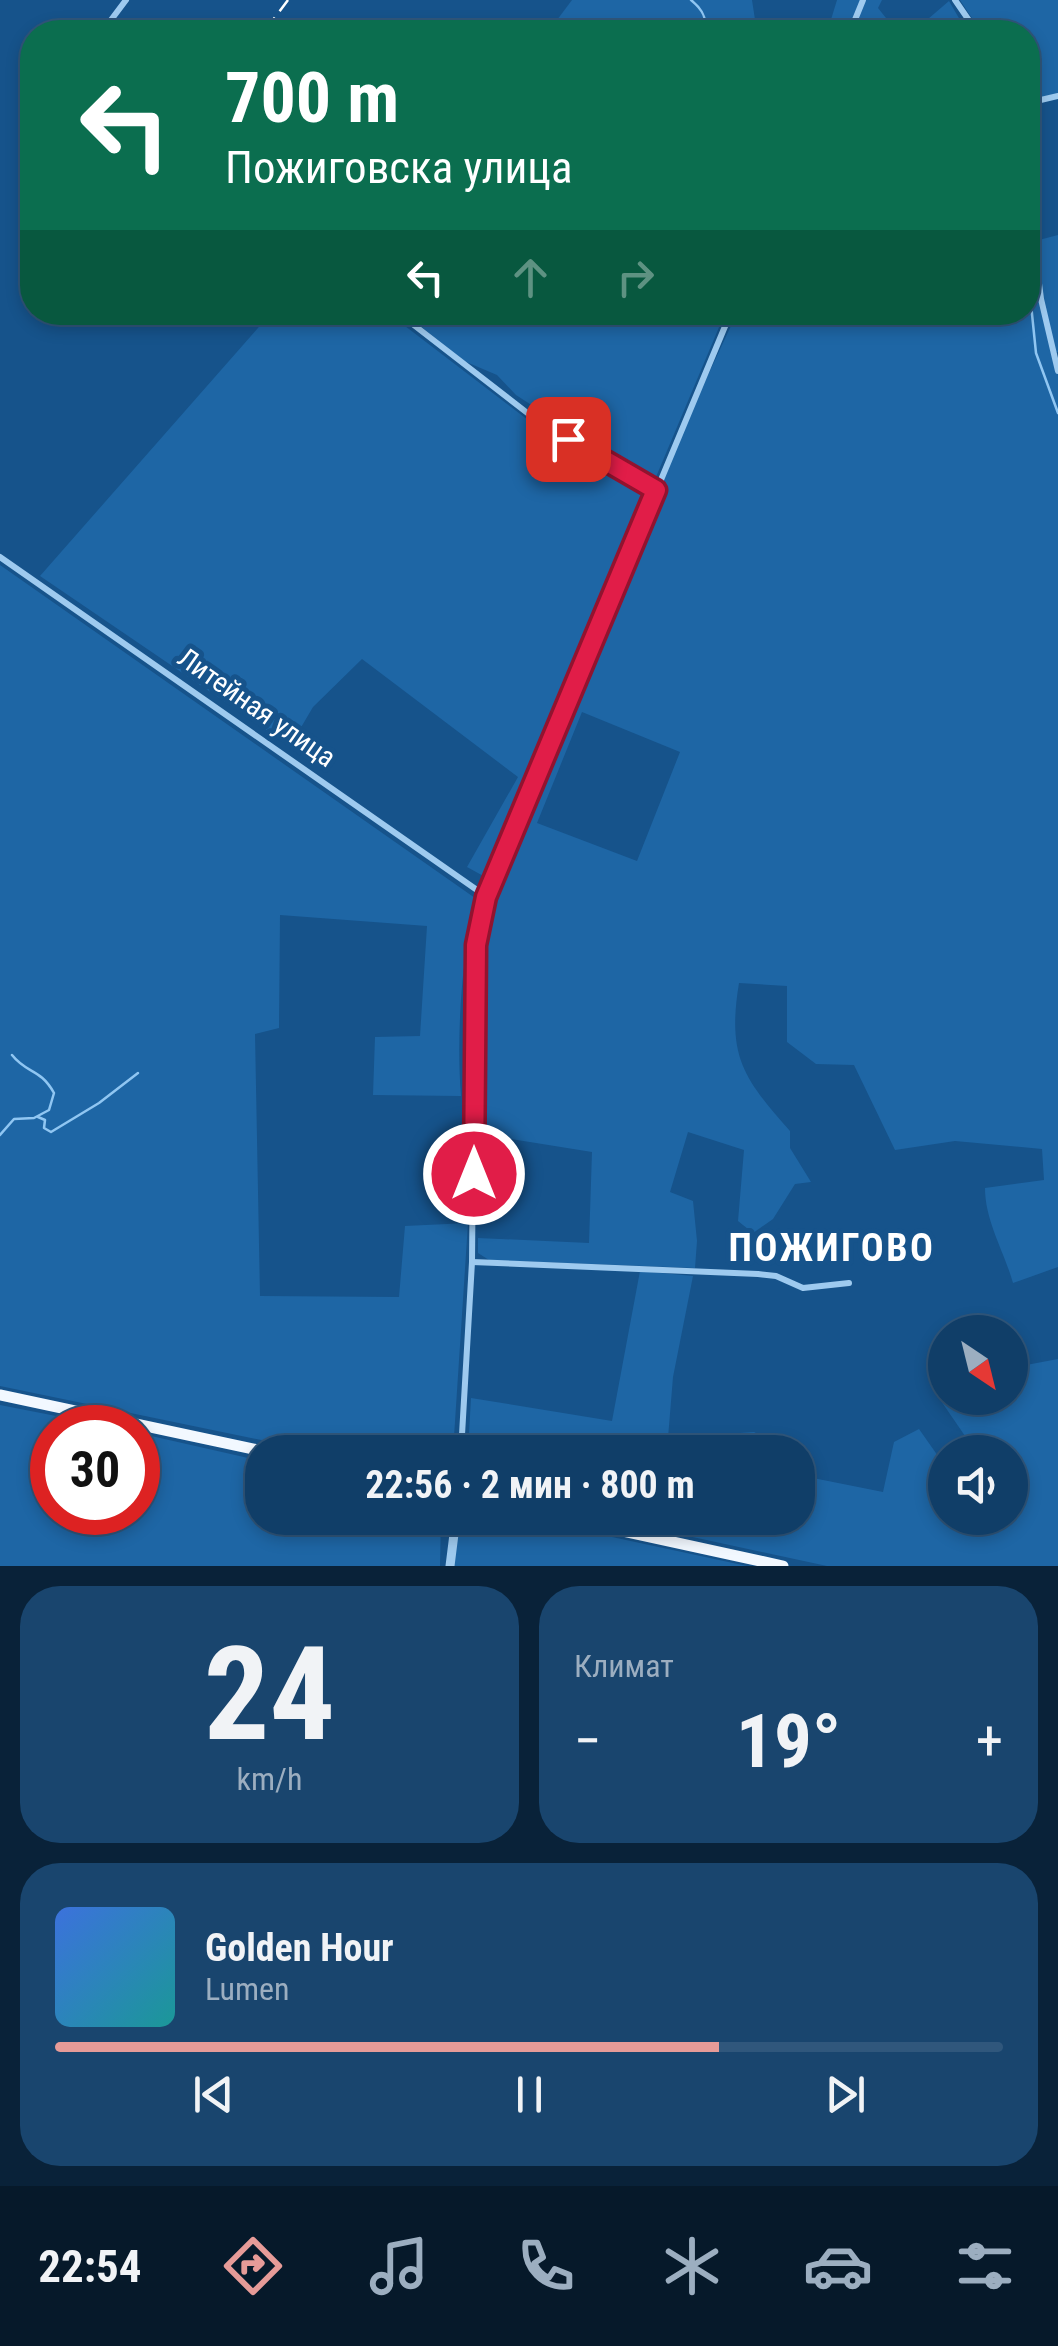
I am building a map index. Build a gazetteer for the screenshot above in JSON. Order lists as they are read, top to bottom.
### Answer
{
  "streets": {
    "street": ["Литейная улица"]
  },
  "districts": ["ПОЖИГОВО"],
  "north": "bottom right",
  "page": {
    "turn": ["700 m", "Пожиговска улица"],
    "limit": "30",
    "trip": "22:56 · 2 мин · 800 m",
    "tile": [
      ["24", "km/h"],
      "Климат"
    ],
    "heat": ["−", "19°", "+"],
    "song": ["Golden Hour", "Lumen"],
    "tabs": "22:54"
  }
}
